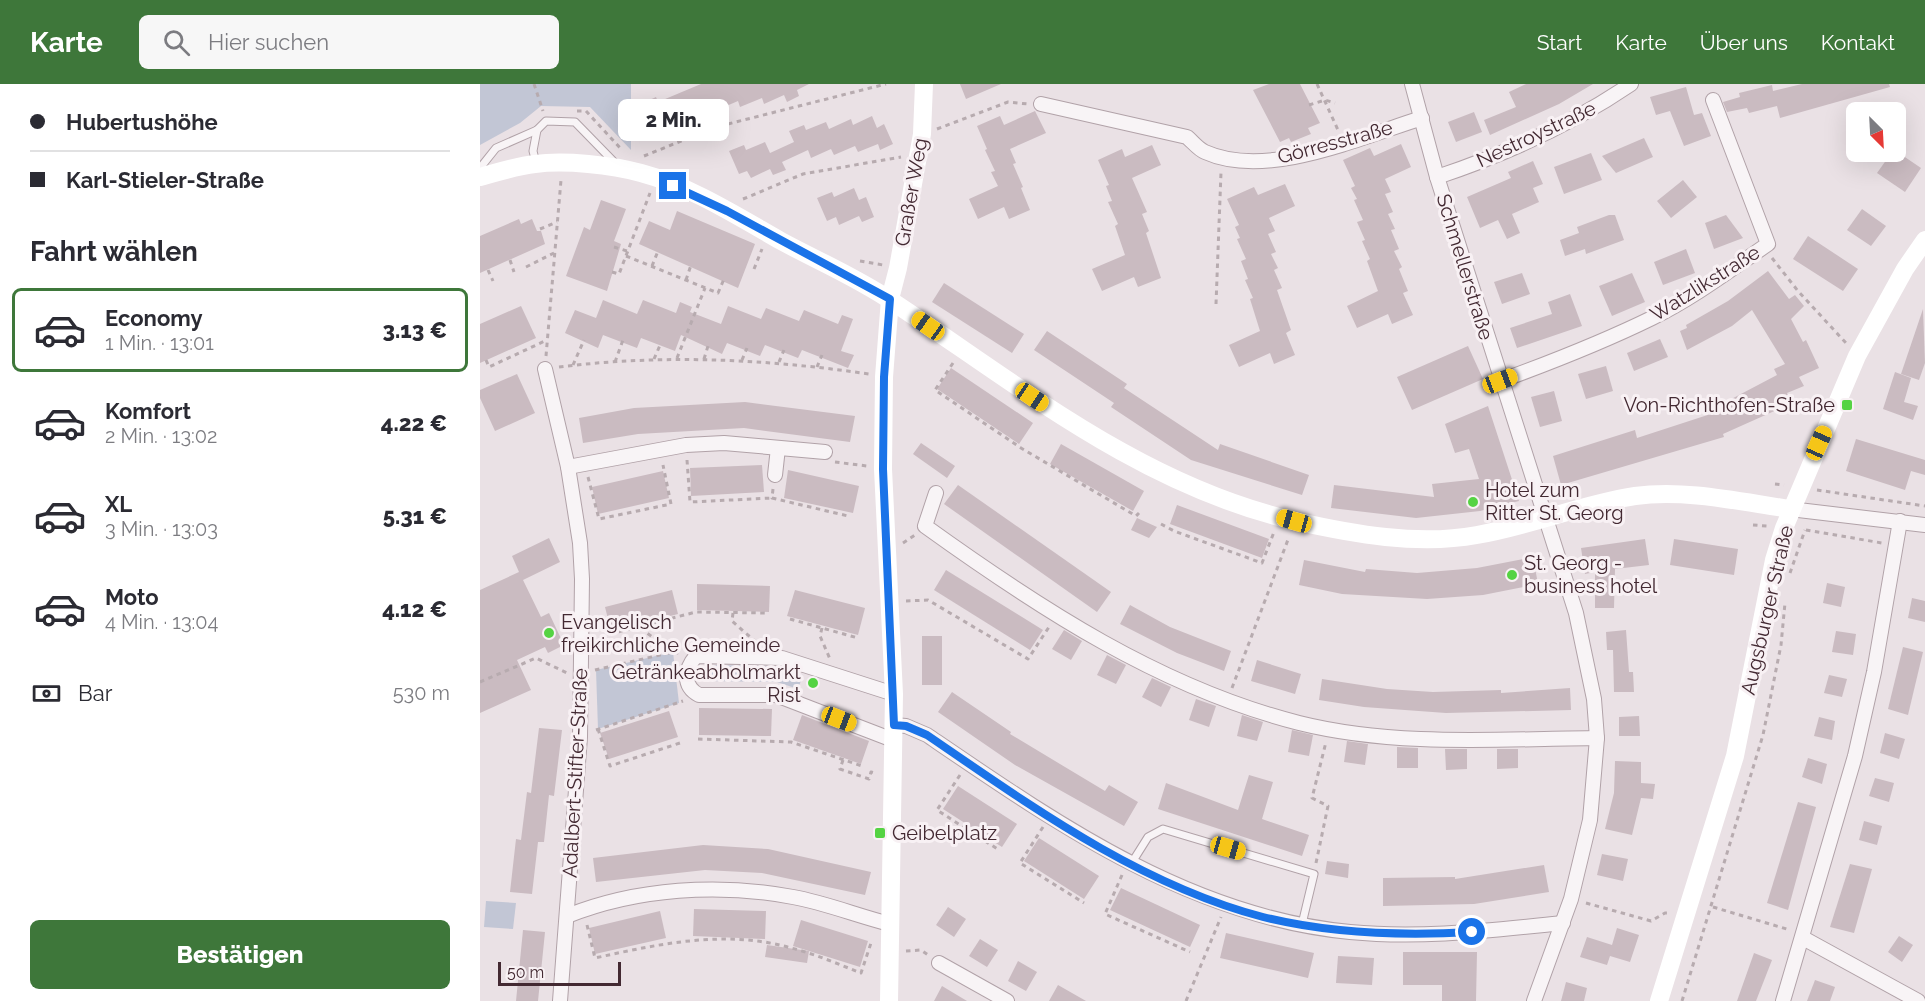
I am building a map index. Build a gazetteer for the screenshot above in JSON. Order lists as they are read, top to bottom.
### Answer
{
  "streets": {
    "street": [
      "Nestroystraße",
      "Görresstraße",
      "Graßer Weg",
      "Schmellerstraße",
      "Watzlikstraße",
      "Augsburger Straße",
      "Adalbert-Stifter-Straße"
    ]
  },
  "crossings": [
    ["Nestroystraße", "Schmellerstraße"],
    ["Görresstraße", "Schmellerstraße"],
    ["Schmellerstraße", "Watzlikstraße"]
  ],
  "places": {
    "transit": ["Von-Richthofen-Straße", "Geibelplatz"],
    "other": [
      "Hotel zum Ritter St. Georg",
      "St. Georg - business hotel",
      "Evangelisch freikirchliche Gemeinde",
      "Getränkeabholmarkt Rist"
    ]
  },
  "scale_bar": "50 m",
  "north": "bottom right",
  "page": {
    "header": "Karte",
    "search": "Hier suchen",
    "nav": [
      "Start",
      "Karte",
      "Über uns",
      "Kontakt"
    ],
    "banner": ["Hubertushöhe", "Karl-Stieler-Straße"],
    "bubble": "2 Min.",
    "heading": "Fahrt wählen",
    "list": [
      {
        "name": "Economy",
        "note": "1 Min. · 13:01",
        "value": "3.13 €"
      },
      {
        "name": "Komfort",
        "note": "2 Min. · 13:02",
        "value": "4.22 €"
      },
      {
        "name": "XL",
        "note": "3 Min. · 13:03",
        "value": "5.31 €"
      },
      {
        "name": "Moto",
        "note": "4 Min. · 13:04",
        "value": "4.12 €"
      }
    ],
    "pay": ["Bar", "530 m"],
    "buttons": "Bestätigen",
    "scale": "50 m"
  }
}
